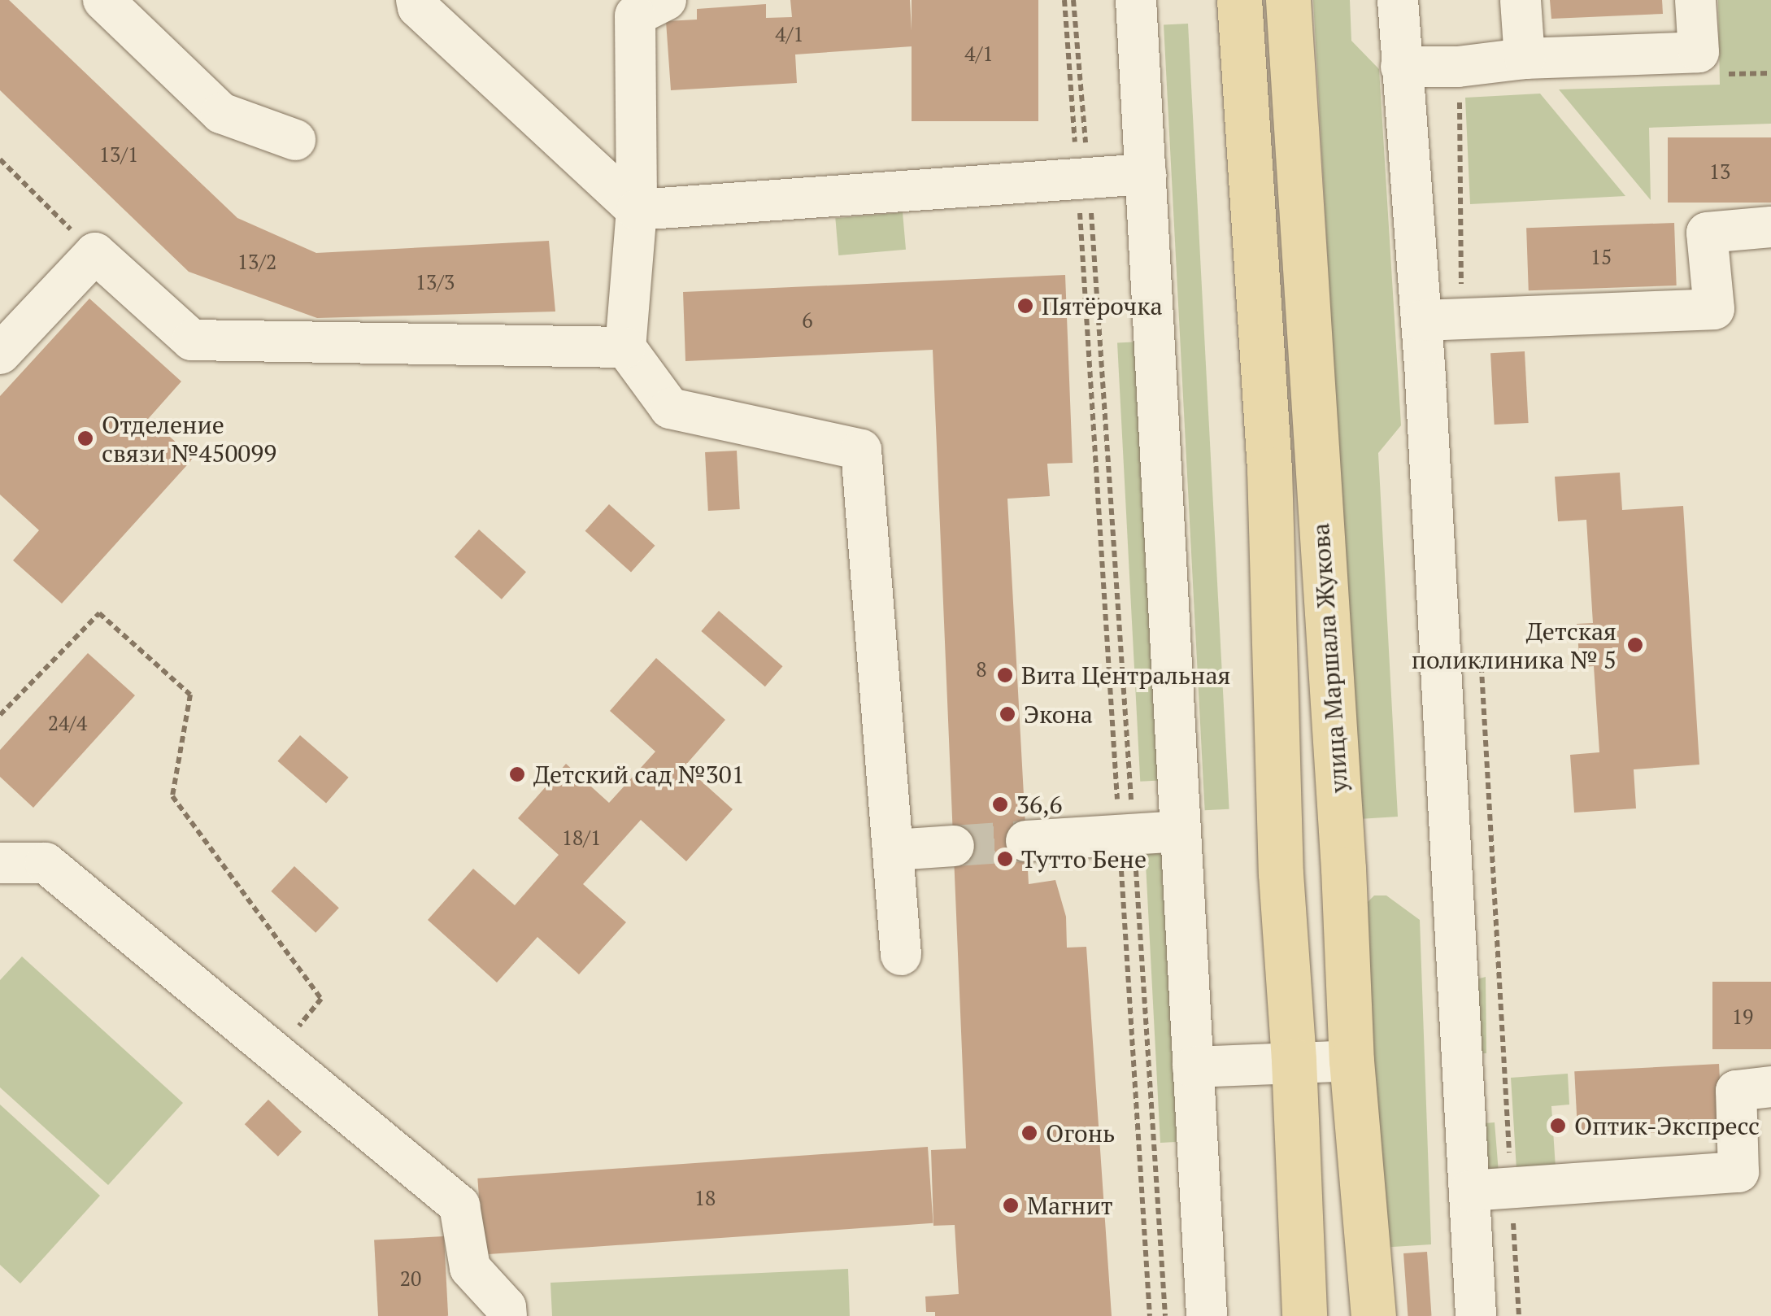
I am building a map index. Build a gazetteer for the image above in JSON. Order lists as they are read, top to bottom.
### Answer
{
  "streets": {
    "main road": ["улица Маршала Жукова"]
  },
  "places": [
    "Пятёрочка",
    "Отделение связи №450099",
    "Детская поликлиника № 5",
    "Вита Центральная",
    "Экона",
    "Детский сад №301",
    "36,6",
    "Тутто Бене",
    "Оптик-Экспресс",
    "Огонь",
    "Магнит"
  ],
  "house_numbers": [
    "4/1",
    "4/1",
    "13/1",
    "13",
    "15",
    "13/2",
    "13/3",
    "6",
    "8",
    "24/4",
    "18/1",
    "19",
    "18",
    "20"
  ]
}
